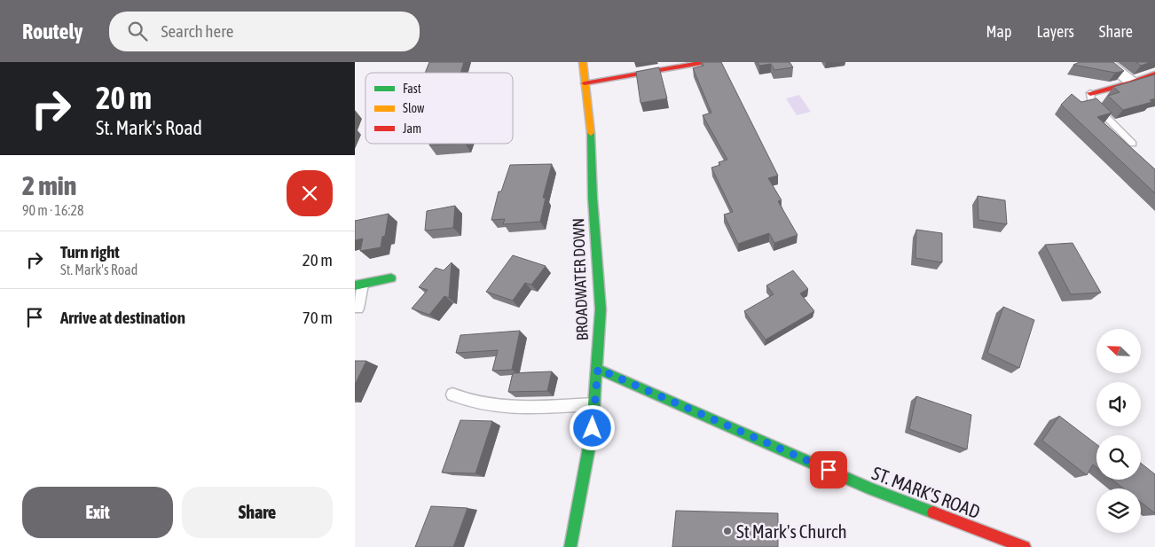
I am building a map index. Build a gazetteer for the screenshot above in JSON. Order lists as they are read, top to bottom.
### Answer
{
  "streets": {
    "street": ["BROADWATER DOWN", "ST. MARK'S ROAD"]
  },
  "crossings": [
    ["BROADWATER DOWN", "ST. MARK'S ROAD"]
  ],
  "places": ["St Mark's Church"],
  "legend": ["Fast", "Slow", "Jam"],
  "north": "top left",
  "page": {
    "header": "Routely",
    "search": "Search here",
    "nav": ["Map", "Layers", "Share"],
    "turn": ["20 m", "St. Mark's Road"],
    "heading": ["2 min", "90 m · 16:28"],
    "list": [
      {
        "name": "Turn right",
        "note": "St. Mark's Road",
        "value": "20 m"
      },
      {
        "name": "Arrive at destination",
        "value": "70 m"
      }
    ],
    "buttons": ["Exit", "Share"]
  }
}
